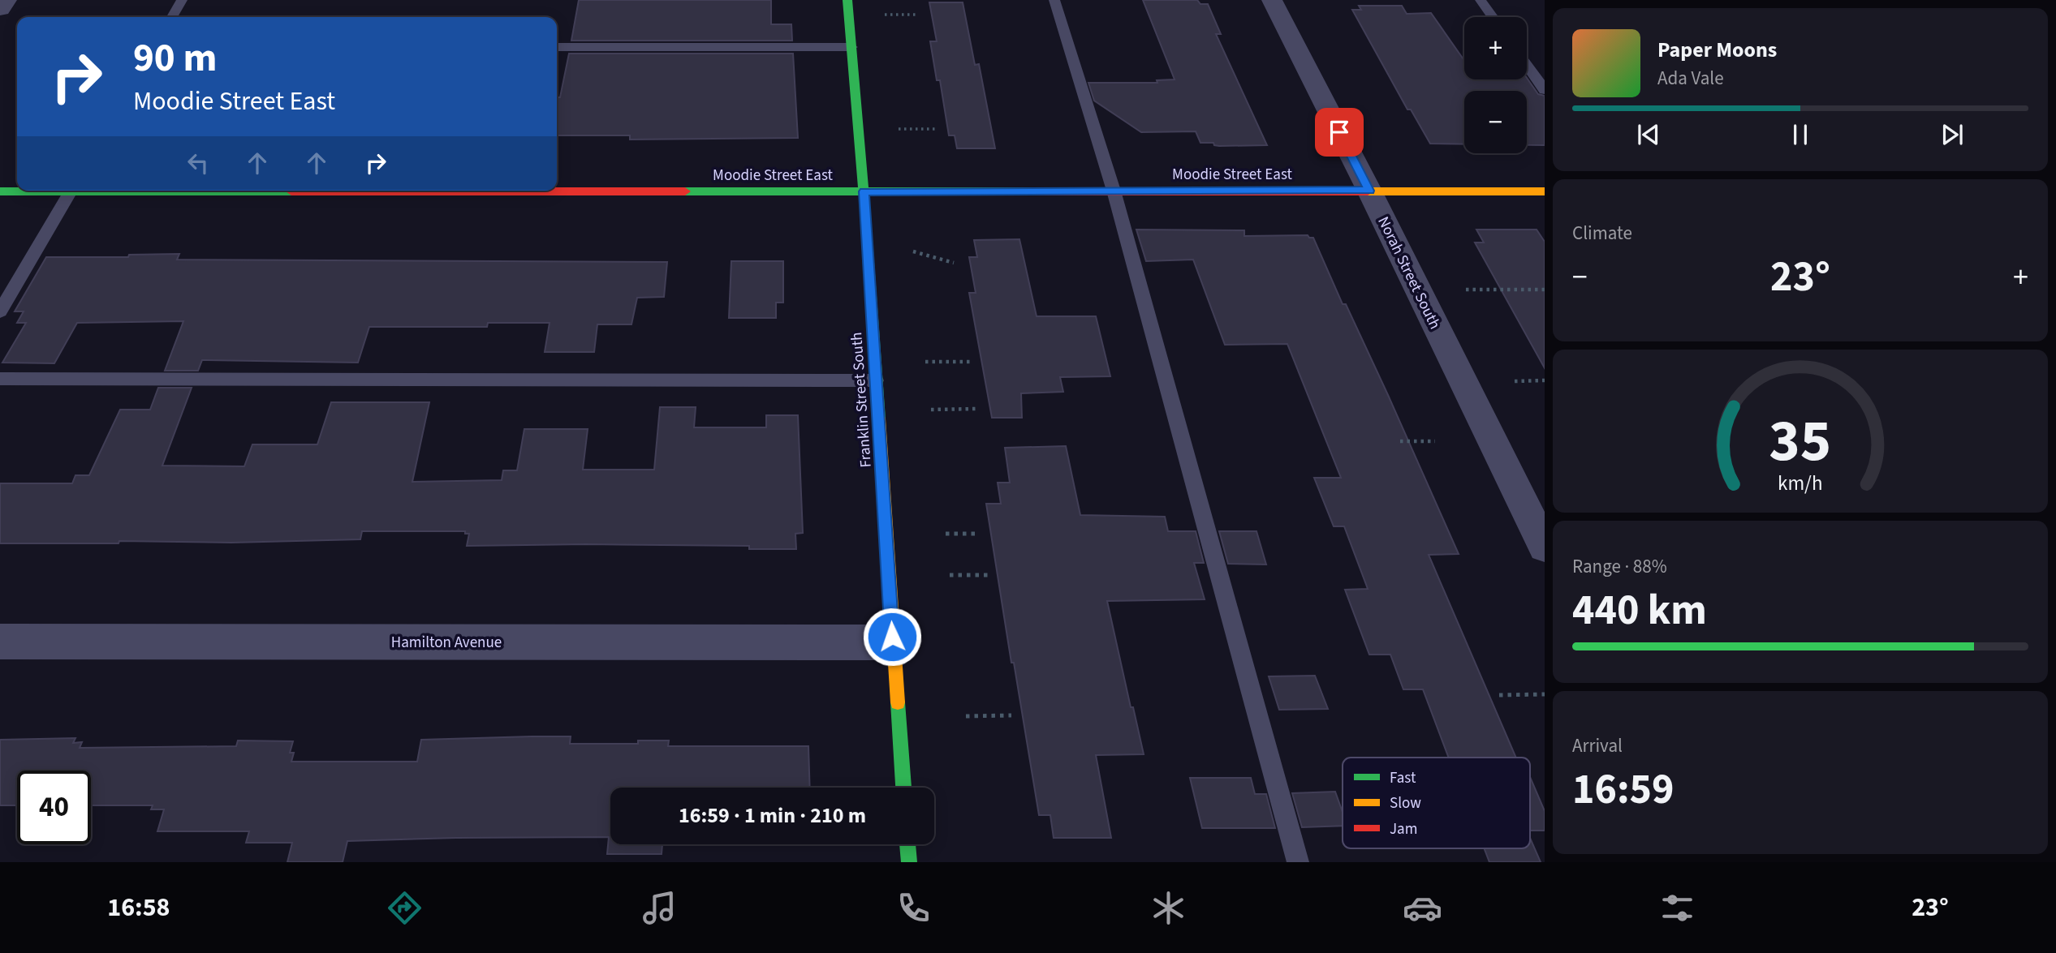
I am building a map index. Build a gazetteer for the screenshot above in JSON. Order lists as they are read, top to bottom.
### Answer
{
  "streets": {
    "street": [
      "Moodie Street East",
      "Norah Street South",
      "Franklin Street South",
      "Hamilton Avenue"
    ]
  },
  "crossings": [
    ["Moodie Street East", "Norah Street South"],
    ["Moodie Street East", "Franklin Street South"],
    ["Franklin Street South", "Hamilton Avenue"]
  ],
  "legend": ["Fast", "Slow", "Jam"],
  "page": {
    "map_buttons": ["+", "−"],
    "turn": ["90 m", "Moodie Street East"],
    "song": ["Paper Moons", "Ada Vale"],
    "tile": [
      "Climate",
      ["Range · 88%", "440 km"],
      ["Arrival", "16:59"]
    ],
    "heat": ["−", "23°", "+"],
    "limit": "40",
    "trip": "16:59 · 1 min · 210 m",
    "tabs": ["16:58", "23°"],
    "gauge": ["35", "km/h"]
  }
}
